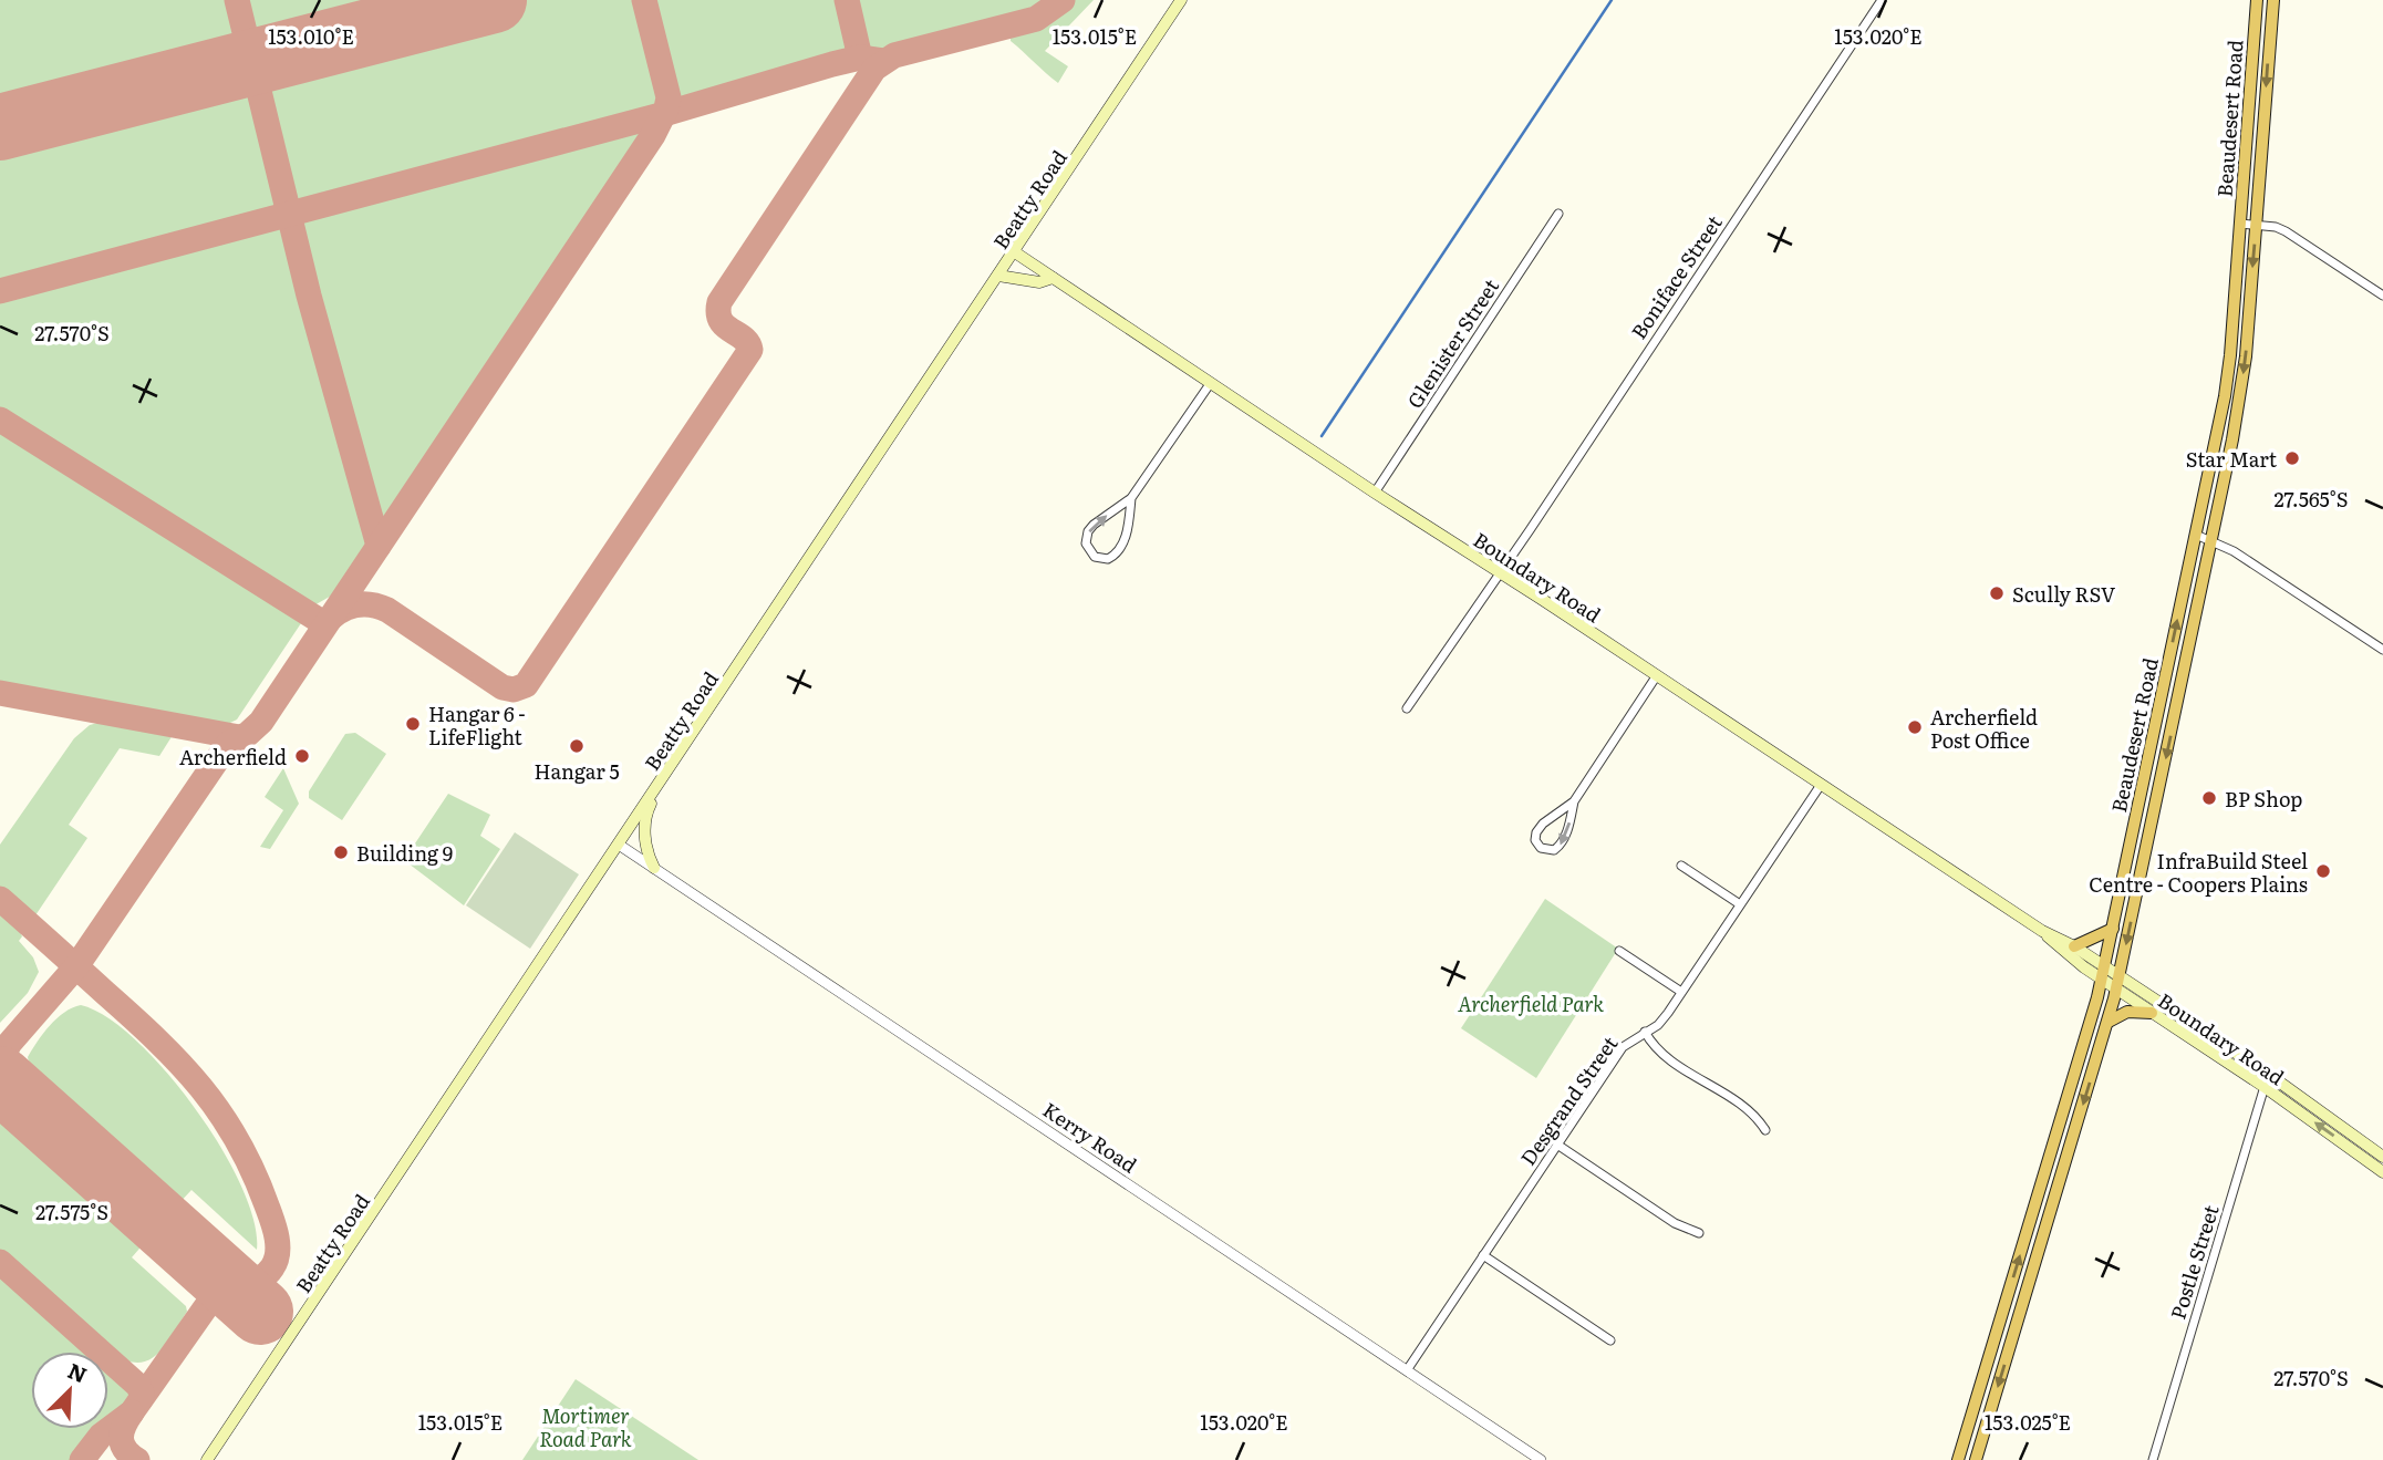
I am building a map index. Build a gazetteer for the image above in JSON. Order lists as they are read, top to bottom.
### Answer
{
  "streets": {
    "highway": ["Beaudesert Road"],
    "main road": ["Beatty Road", "Boundary Road"],
    "street": [
      "Boniface Street",
      "Glenister Street",
      "Desgrand Street",
      "Kerry Road",
      "Postle Street"
    ]
  },
  "crossings": [
    ["Beaudesert Road", "Boundary Road"],
    ["Beatty Road", "Boundary Road"],
    ["Beatty Road", "Kerry Road"],
    ["Boniface Street", "Boundary Road"],
    ["Glenister Street", "Boundary Road"],
    ["Boundary Road", "Desgrand Street"],
    ["Boundary Road", "Postle Street"],
    ["Desgrand Street", "Kerry Road"]
  ],
  "parks": ["Archerfield Park", "Mortimer Road Park"],
  "places": [
    "Star Mart",
    "Scully RSV",
    "Hangar 6 - LifeFlight",
    "Archerfield Post Office",
    "Hangar 5",
    "Archerfield",
    "BP Shop",
    "Building 9",
    "InfraBuild Steel Centre - Coopers Plains"
  ],
  "north": "top right",
  "coordinates": [
    "153.020°E",
    "153.010°E",
    "153.015°E",
    "27.570°S",
    "27.565°S",
    "27.575°S",
    "153.025°E"
  ]
}
